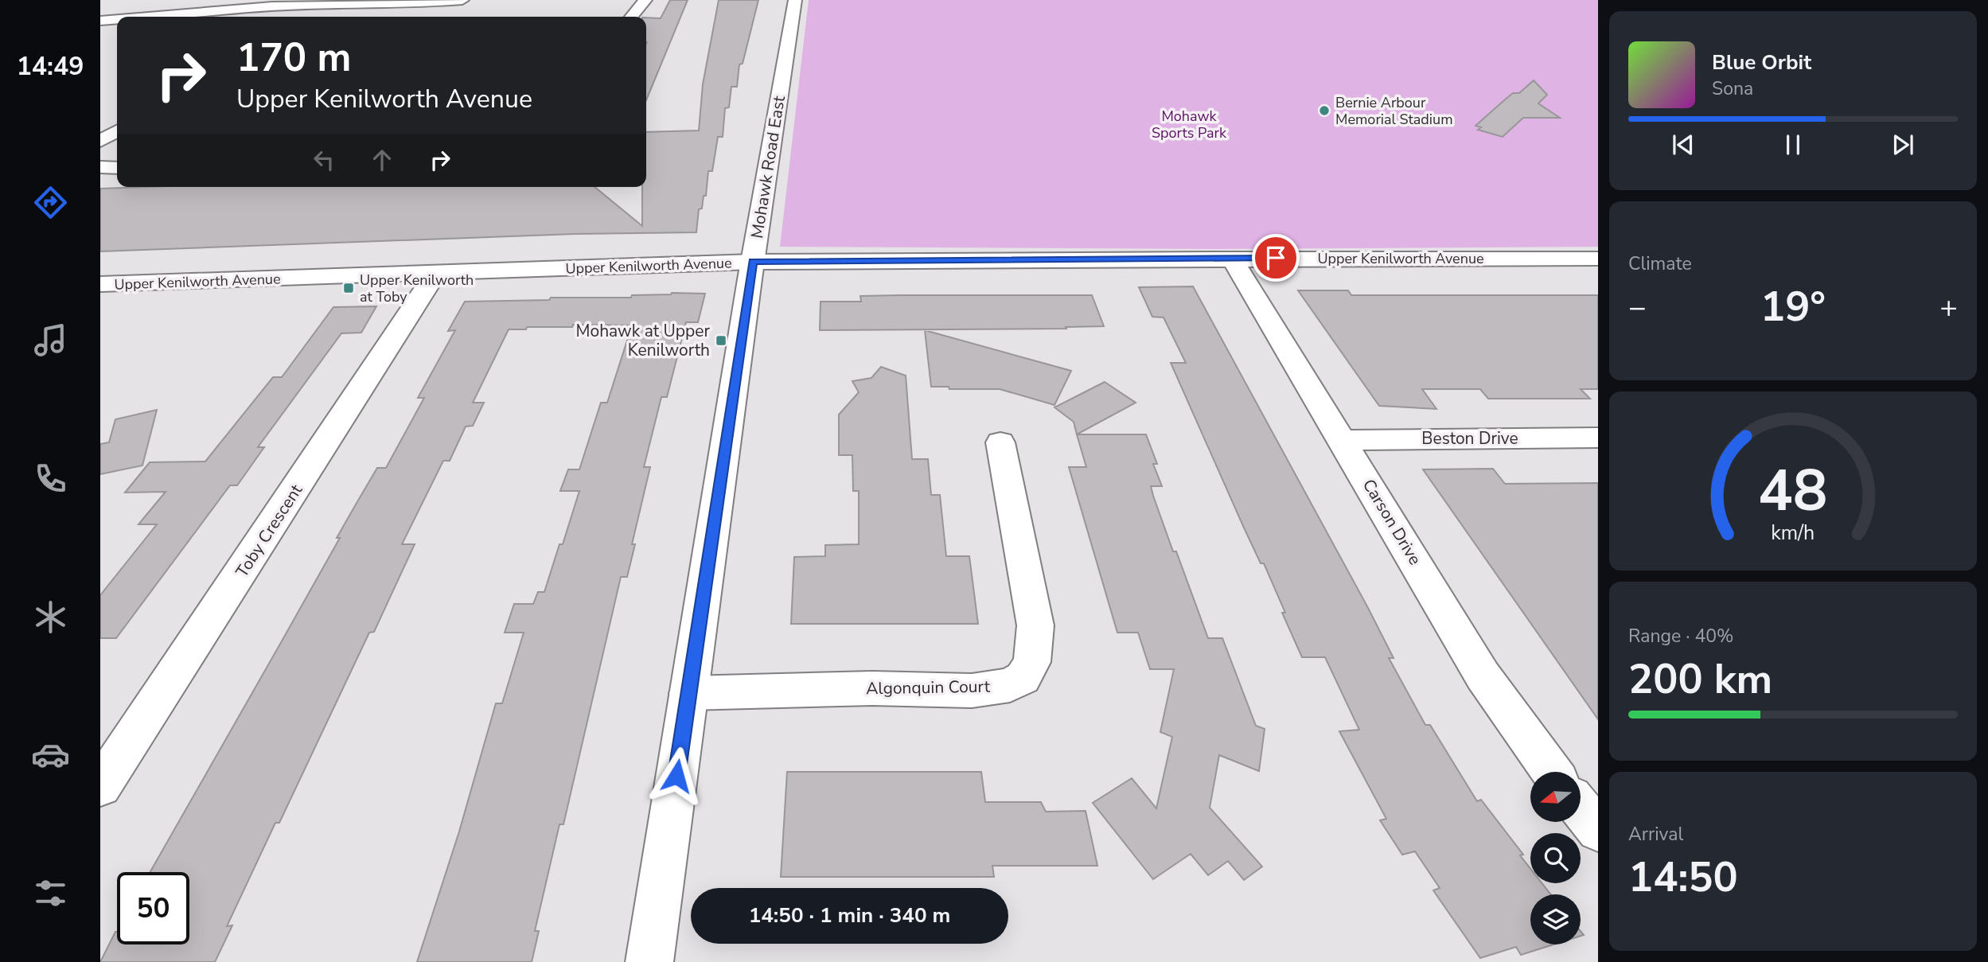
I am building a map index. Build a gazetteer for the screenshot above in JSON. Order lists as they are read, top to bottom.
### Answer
{
  "streets": {
    "street": [
      "Mohawk Road East",
      "Upper Kenilworth Avenue",
      "Beston Drive",
      "Carson Drive",
      "Toby Crescent",
      "Algonquin Court"
    ]
  },
  "crossings": [
    ["Mohawk Road East", "Upper Kenilworth Avenue"],
    ["Mohawk Road East", "Algonquin Court"],
    ["Upper Kenilworth Avenue", "Carson Drive"],
    ["Upper Kenilworth Avenue", "Toby Crescent"],
    ["Beston Drive", "Carson Drive"]
  ],
  "parks": ["Mohawk Sports Park"],
  "places": {
    "other": ["Bernie Arbour Memorial Stadium"],
    "transit": ["Upper Kenilworth at Toby", "Mohawk at Upper Kenilworth"]
  },
  "north": "left",
  "page": {
    "tabs": "14:49",
    "turn": ["170 m", "Upper Kenilworth Avenue"],
    "song": ["Blue Orbit", "Sona"],
    "tile": [
      "Climate",
      ["Range · 40%", "200 km"],
      ["Arrival", "14:50"]
    ],
    "heat": ["−", "19°", "+"],
    "limit": "50",
    "trip": "14:50 · 1 min · 340 m",
    "gauge": ["48", "km/h"]
  }
}
